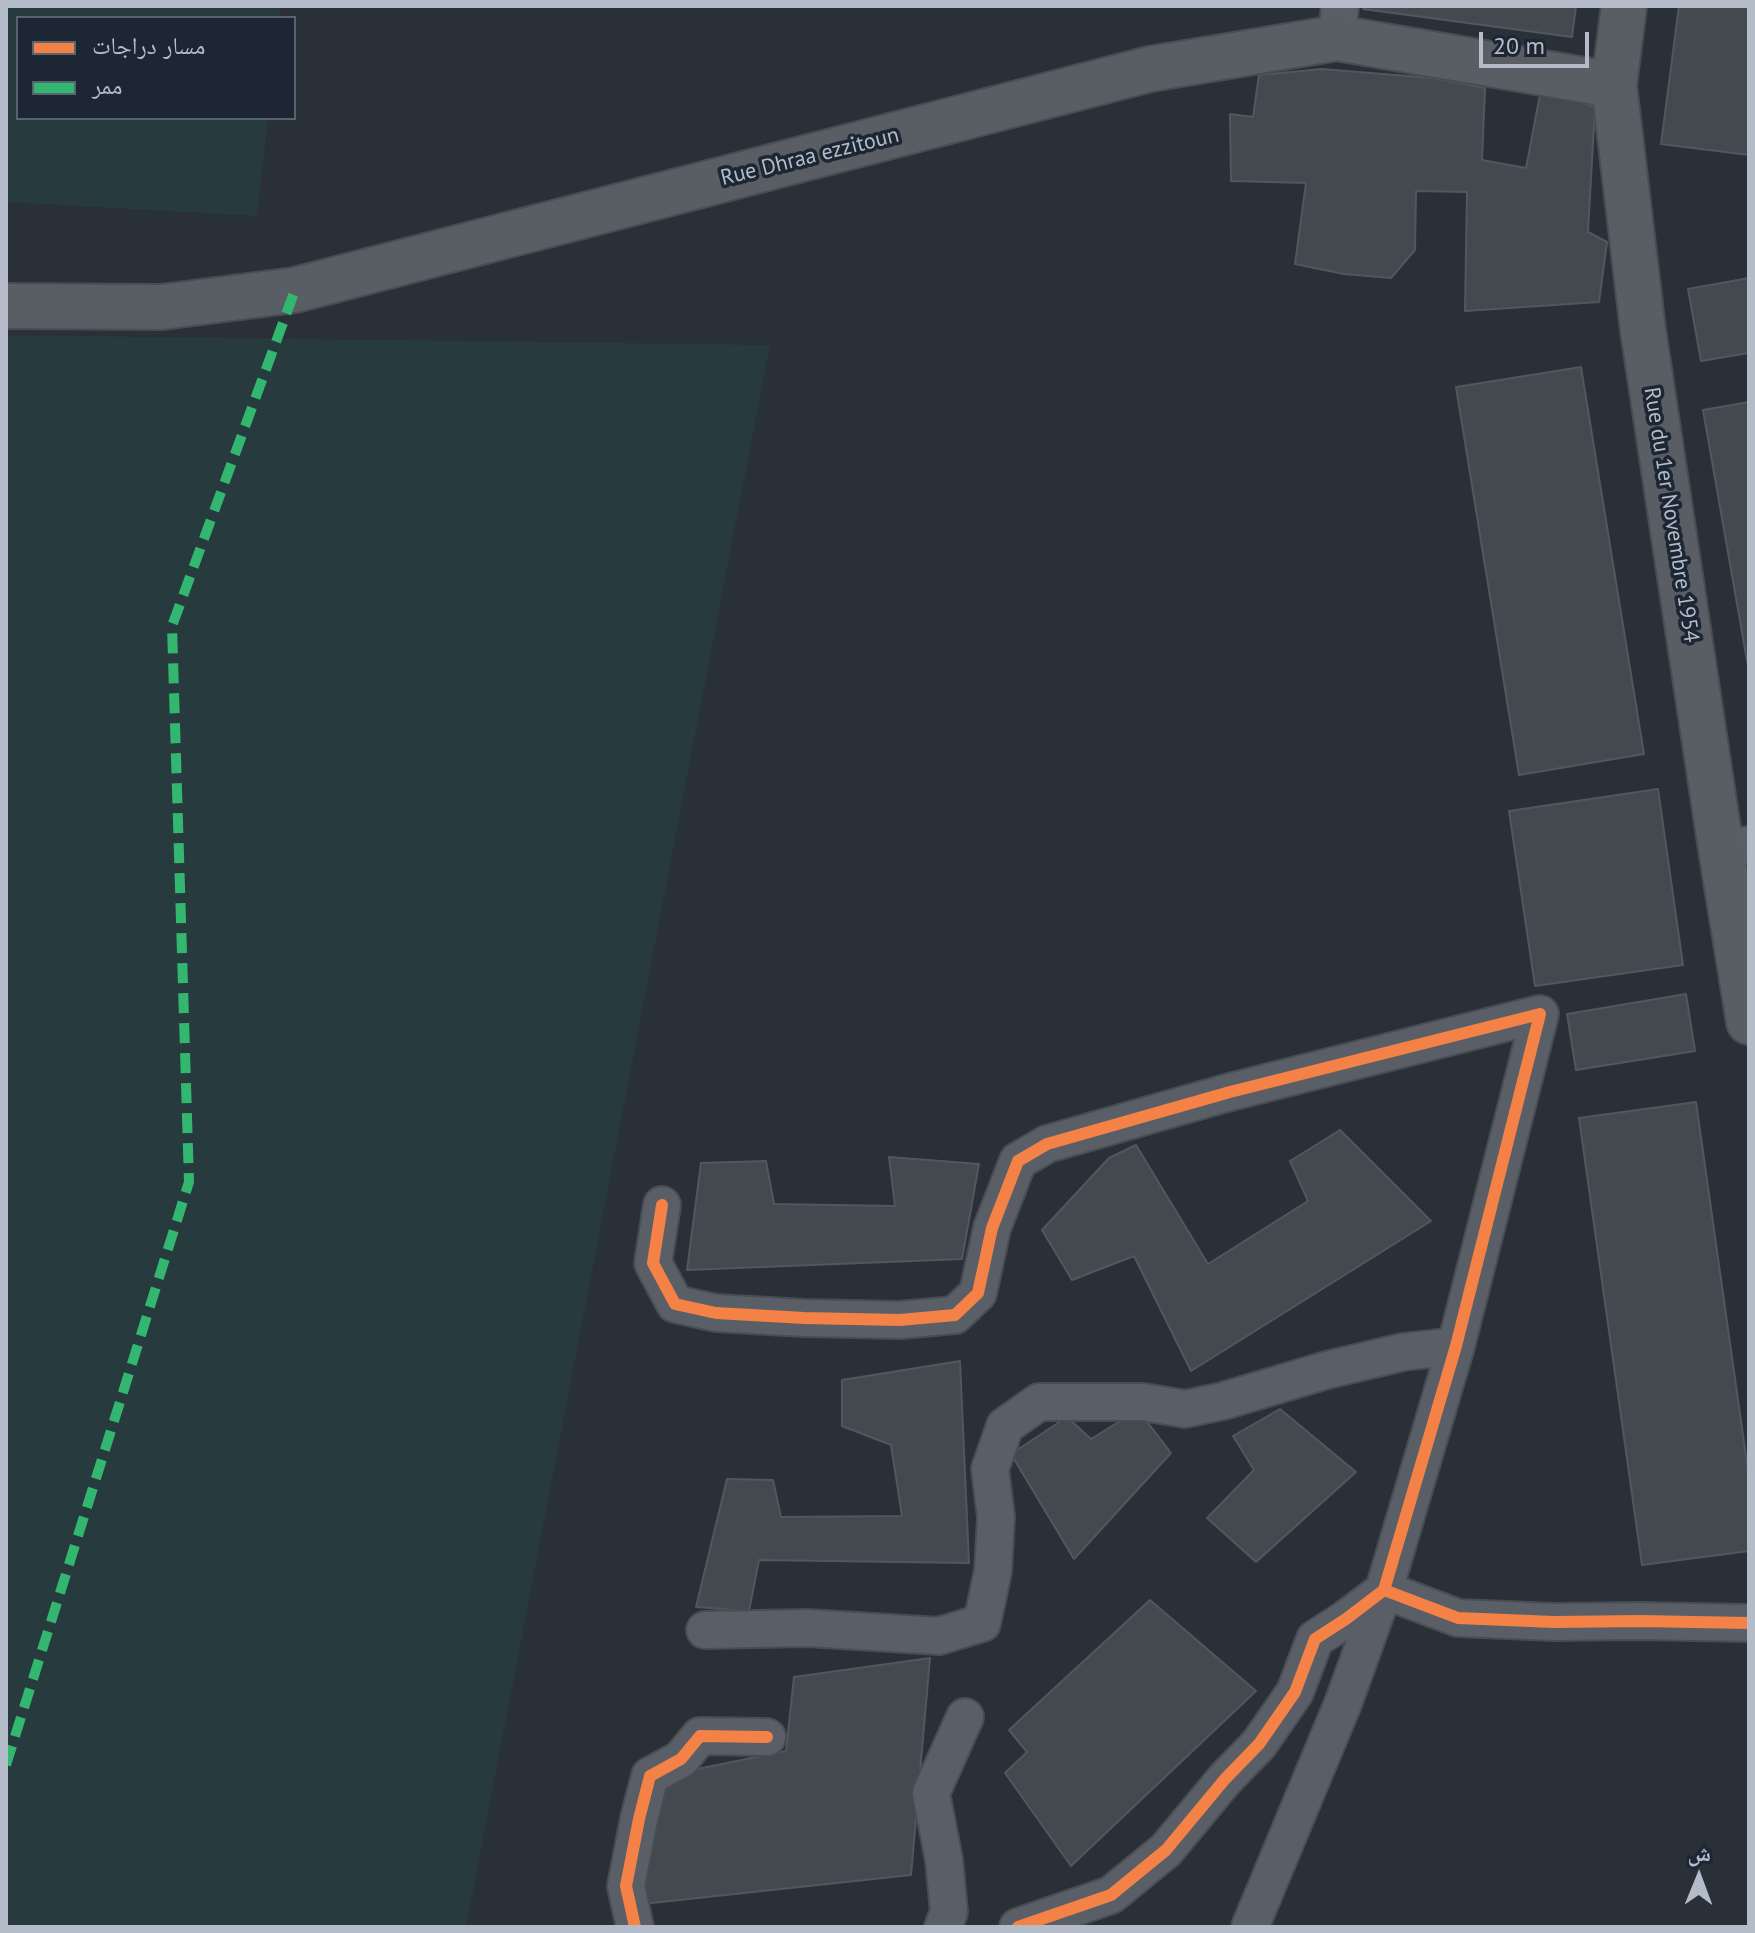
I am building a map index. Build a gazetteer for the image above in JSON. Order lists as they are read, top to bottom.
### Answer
{
  "streets": {
    "main road": ["Rue Dhraa ezzitoun", "Rue du 1er Novembre 1954"]
  },
  "crossings": [
    ["Rue Dhraa ezzitoun", "Rue du 1er Novembre 1954"]
  ],
  "legend": ["مسار دراجات", "ممر"],
  "scale_bar": "20 m",
  "north": "top"
}
